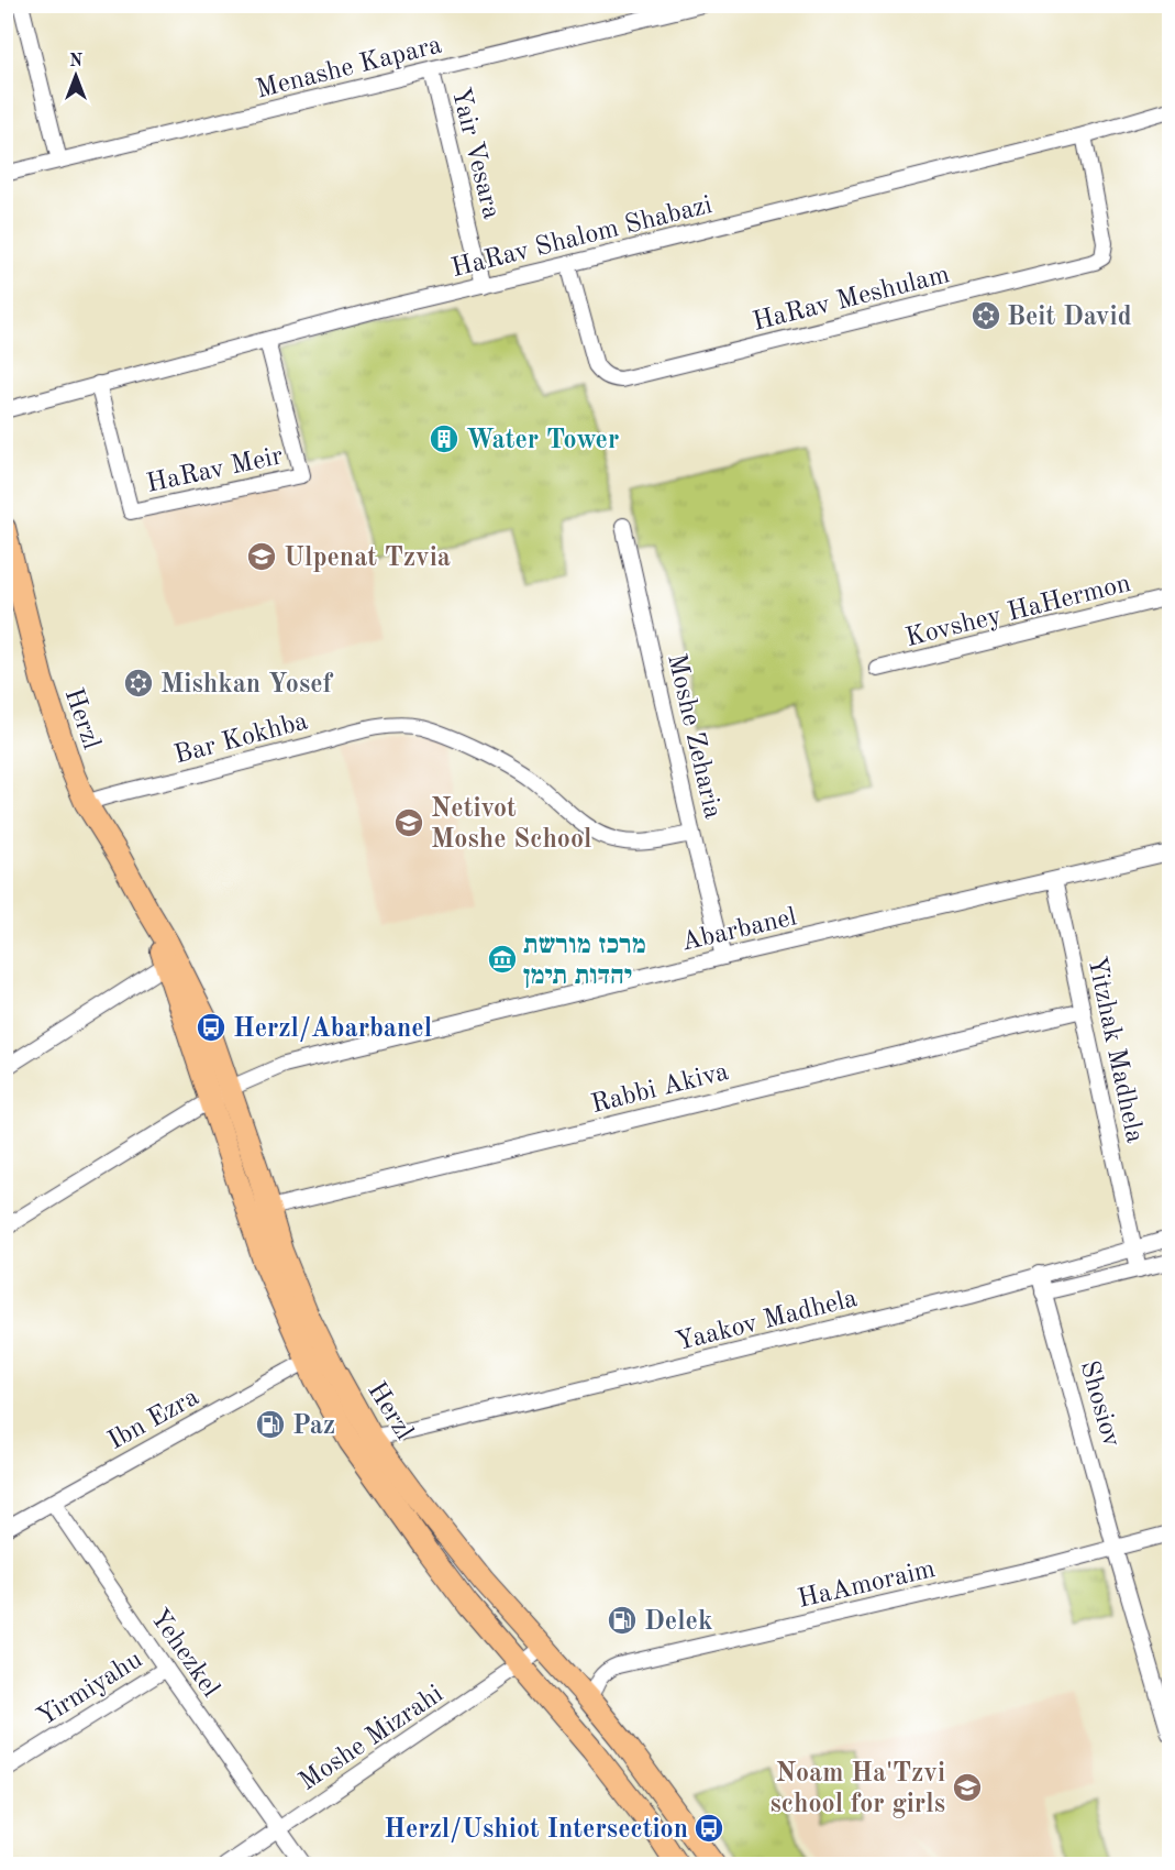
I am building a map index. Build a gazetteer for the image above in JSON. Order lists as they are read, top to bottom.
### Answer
{
  "streets": {
    "main road": ["Herzl"],
    "street": [
      "Menashe Kapara",
      "Yair Vesara",
      "HaRav Shalom Shabazi",
      "HaRav Meshulam",
      "HaRav Meir",
      "Kovshey HaHermon",
      "Moshe Zeharia",
      "Bar Kokhba",
      "Abarbanel",
      "Yitzhak Madhela",
      "Rabbi Akiva",
      "Yaakov Madhela",
      "Shosiov",
      "Ibn Ezra",
      "HaAmoraim",
      "Yehezkel",
      "Yirmiyahu",
      "Moshe Mizrahi"
    ]
  },
  "crossings": [
    ["Menashe Kapara", "Yair Vesara"],
    ["Yair Vesara", "HaRav Shalom Shabazi"],
    ["HaRav Shalom Shabazi", "HaRav Meshulam"],
    ["HaRav Shalom Shabazi", "HaRav Meir"],
    ["Herzl", "Bar Kokhba"],
    ["Herzl", "Abarbanel"],
    ["Herzl", "Rabbi Akiva"],
    ["Herzl", "Yaakov Madhela"],
    ["Herzl", "Ibn Ezra"],
    ["Herzl", "HaAmoraim"],
    ["Herzl", "Moshe Mizrahi"],
    ["Moshe Zeharia", "Bar Kokhba"],
    ["Moshe Zeharia", "Abarbanel"],
    ["Abarbanel", "Yitzhak Madhela"],
    ["Yitzhak Madhela", "Rabbi Akiva"],
    ["Yitzhak Madhela", "Yaakov Madhela"],
    ["Yaakov Madhela", "Shosiov"],
    ["Shosiov", "HaAmoraim"],
    ["Ibn Ezra", "Yehezkel"],
    ["Yehezkel", "Yirmiyahu"],
    ["Yehezkel", "Moshe Mizrahi"]
  ],
  "places": {
    "synagogue": ["Beit David", "Mishkan Yosef"],
    "building": ["Water Tower"],
    "school or university": ["Ulpenat Tzvia", "Netivot Moshe School", "Noam Ha'Tzvi school for girls"],
    "museum": ["מרכז מורשת יהדות תימן"],
    "bus stop": ["Herzl/Abarbanel", "Herzl/Ushiot Intersection"],
    "fuel station": ["Paz", "Delek"]
  },
  "north": "top"
}
